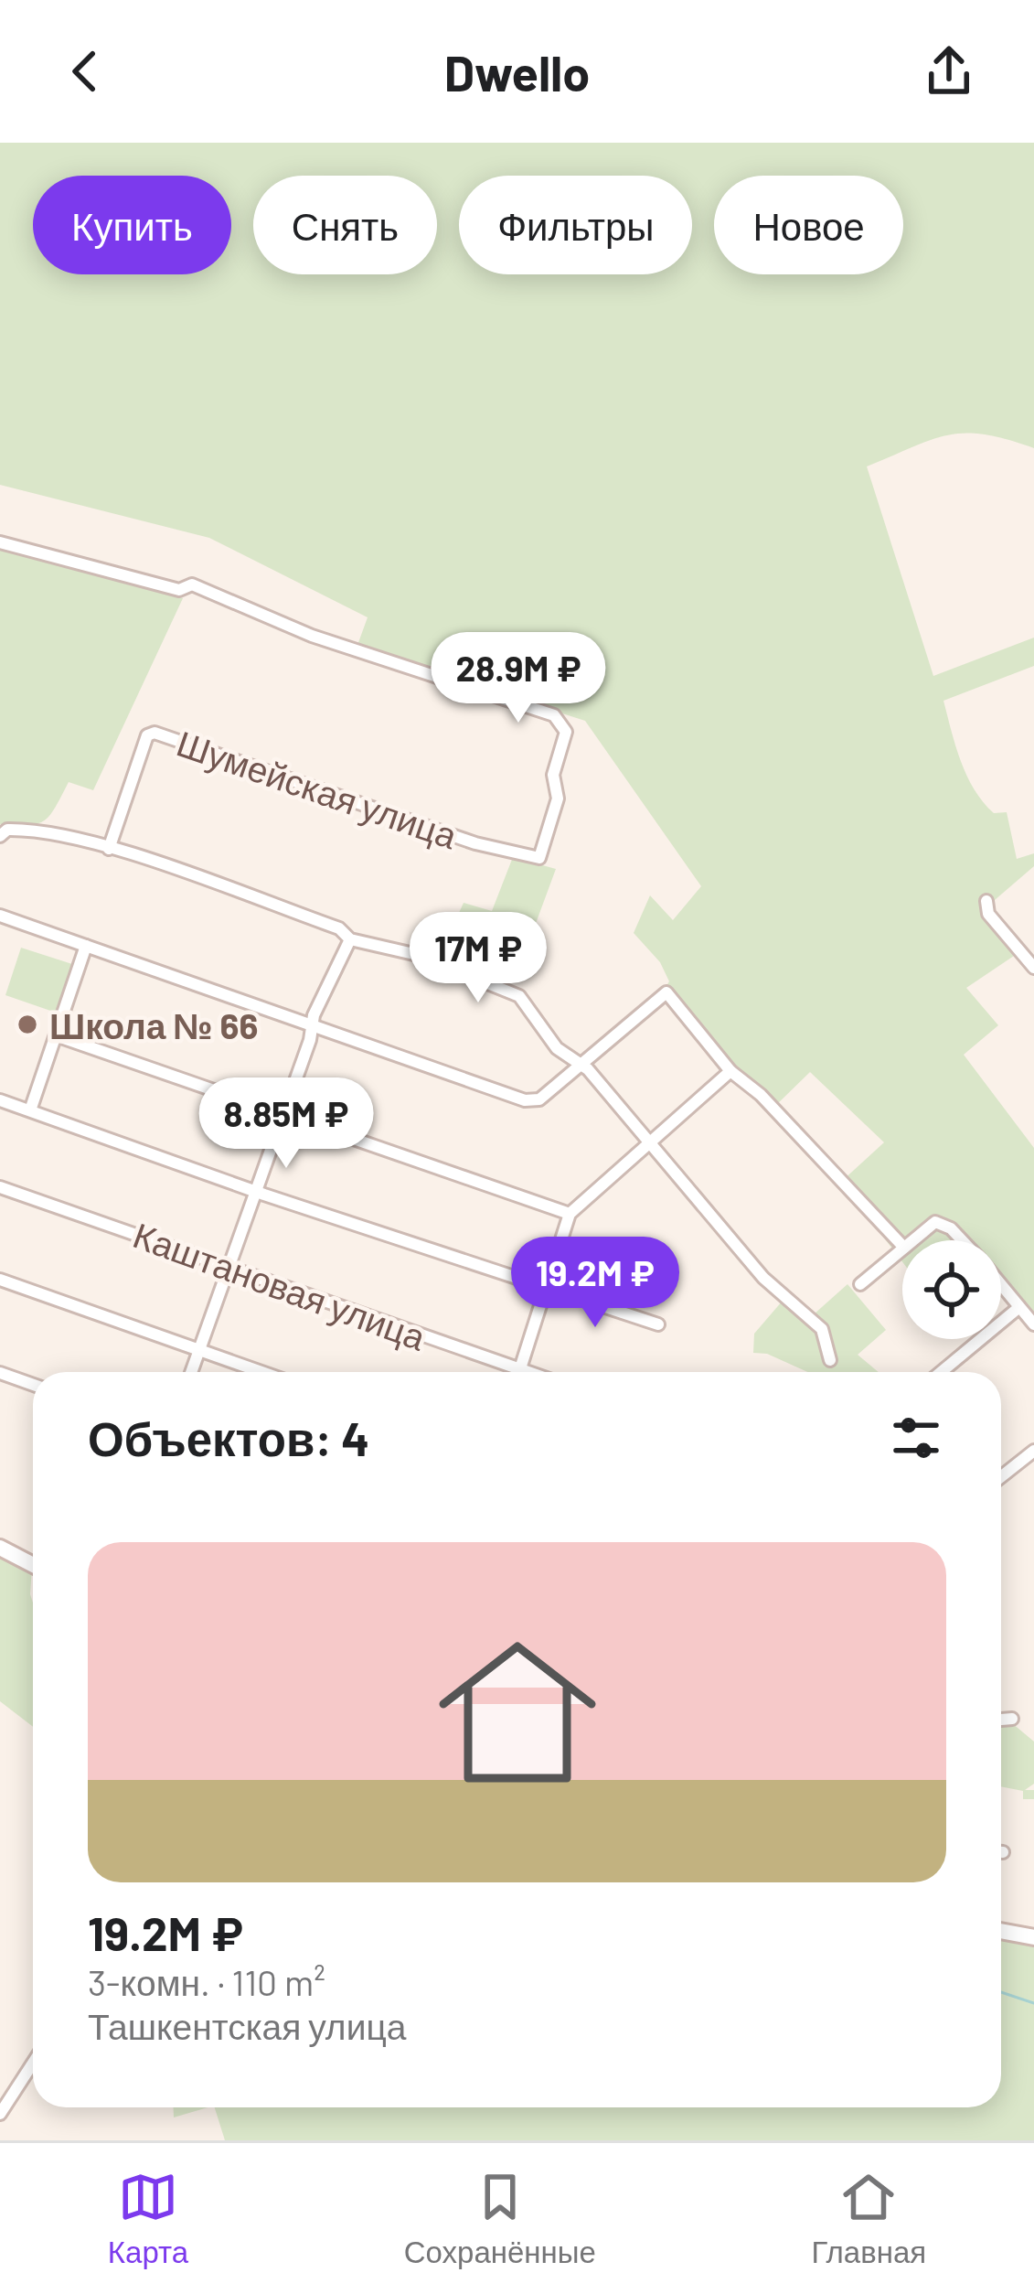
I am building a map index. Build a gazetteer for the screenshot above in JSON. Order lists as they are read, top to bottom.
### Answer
{
  "streets": {
    "street": ["Шумейская улица", "Каштановая улица"]
  },
  "places": ["Школа № 66"],
  "page": {
    "header": "Dwello",
    "chip": [
      "Купить",
      "Снять",
      "Фильтры",
      "Новое"
    ],
    "price": [
      "28.9M ₽",
      "17M ₽",
      "8.85M ₽",
      "19.2M ₽"
    ],
    "heading": "Объектов: 4",
    "list": [
      {
        "name": "19.2M ₽",
        "note": "3-комн. · 110 m² · Ташкентская улица"
      }
    ],
    "tabs": ["Карта", "Сохранённые", "Главная"]
  }
}
